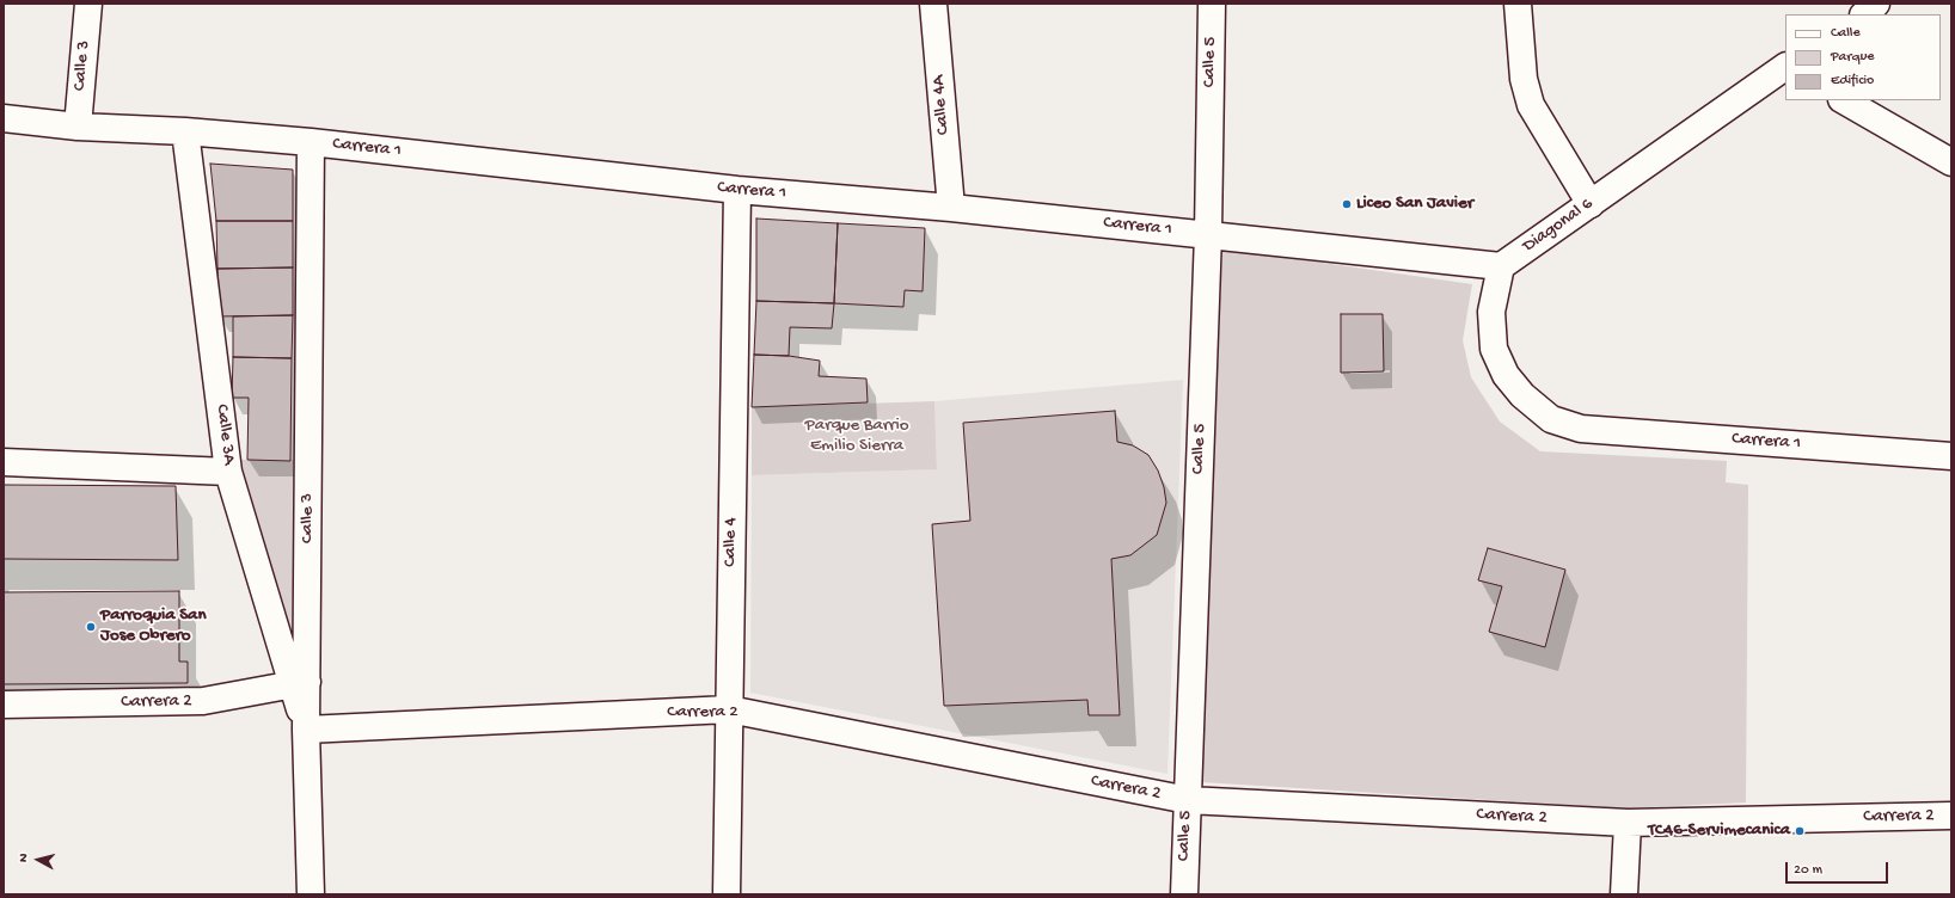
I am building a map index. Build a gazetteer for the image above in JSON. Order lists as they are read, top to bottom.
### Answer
{
  "streets": {
    "street": [
      "Calle 5",
      "Calle 3",
      "Calle 4A",
      "Carrera 1",
      "Diagonal 6",
      "Calle 3A",
      "Calle 4",
      "Carrera 2"
    ]
  },
  "crossings": [
    ["Calle 5", "Carrera 1"],
    ["Calle 5", "Carrera 2"],
    ["Calle 3", "Carrera 1"],
    ["Calle 3", "Calle 3A"],
    ["Calle 3", "Carrera 2"],
    ["Calle 4A", "Carrera 1"],
    ["Carrera 1", "Diagonal 6"],
    ["Carrera 1", "Calle 3A"],
    ["Carrera 1", "Calle 4"],
    ["Calle 3A", "Carrera 2"],
    ["Calle 4", "Carrera 2"]
  ],
  "parks": ["Parque Barrio Emilio Sierra"],
  "places": ["Liceo San Javier", "Parroquia San Jose Obrero", "TC46-Servimecanica"],
  "legend": ["Calle", "Parque", "Edificio"],
  "scale_bar": "20 m",
  "north": "left"
}
